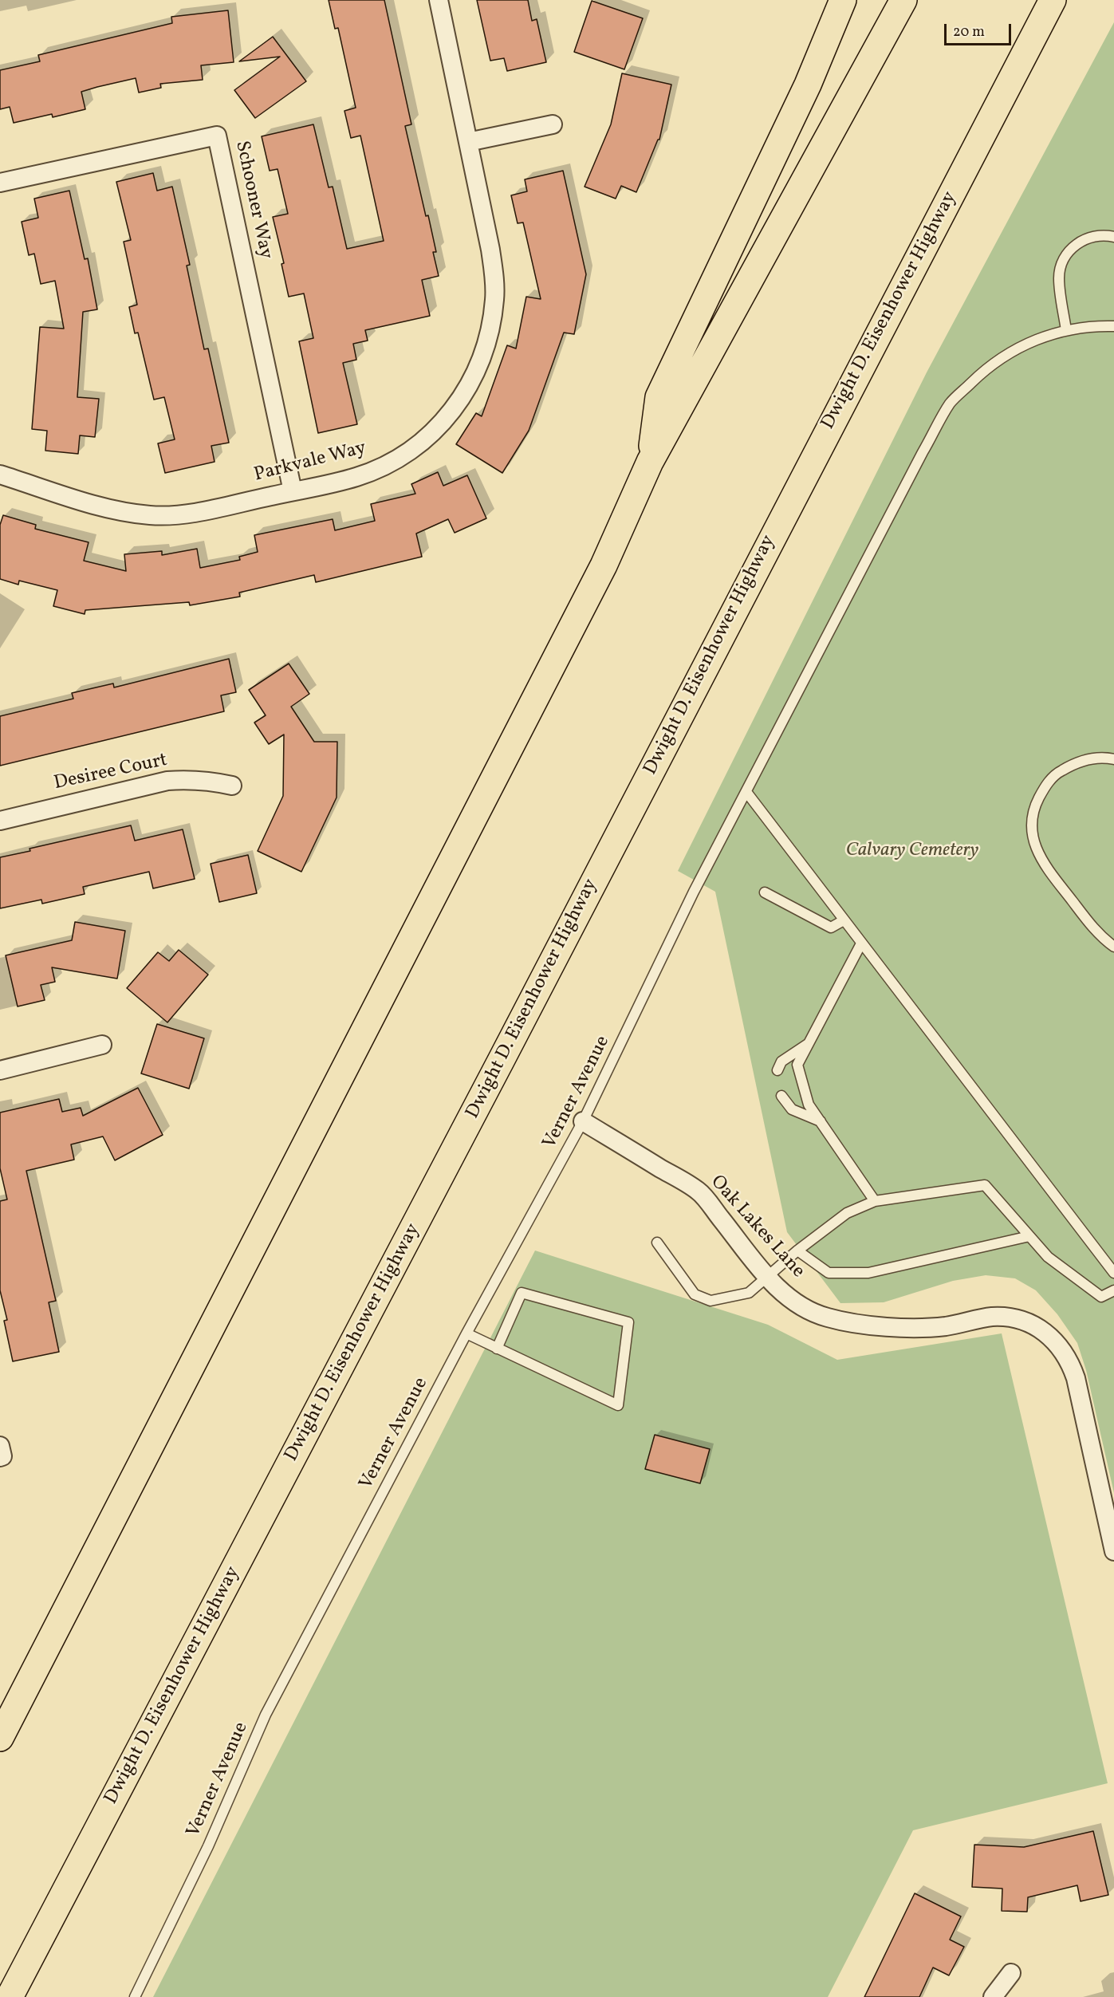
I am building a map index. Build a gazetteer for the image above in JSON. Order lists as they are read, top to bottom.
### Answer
{
  "streets": {
    "highway": ["Dwight D. Eisenhower Highway"],
    "street": [
      "Schooner Way",
      "Parkvale Way",
      "Desiree Court",
      "Oak Lakes Lane"
    ],
    "lane": ["Verner Avenue"]
  },
  "crossings": [
    ["Schooner Way", "Parkvale Way"],
    ["Verner Avenue", "Oak Lakes Lane"]
  ],
  "parks": ["Calvary Cemetery"],
  "scale_bar": "20 m"
}
